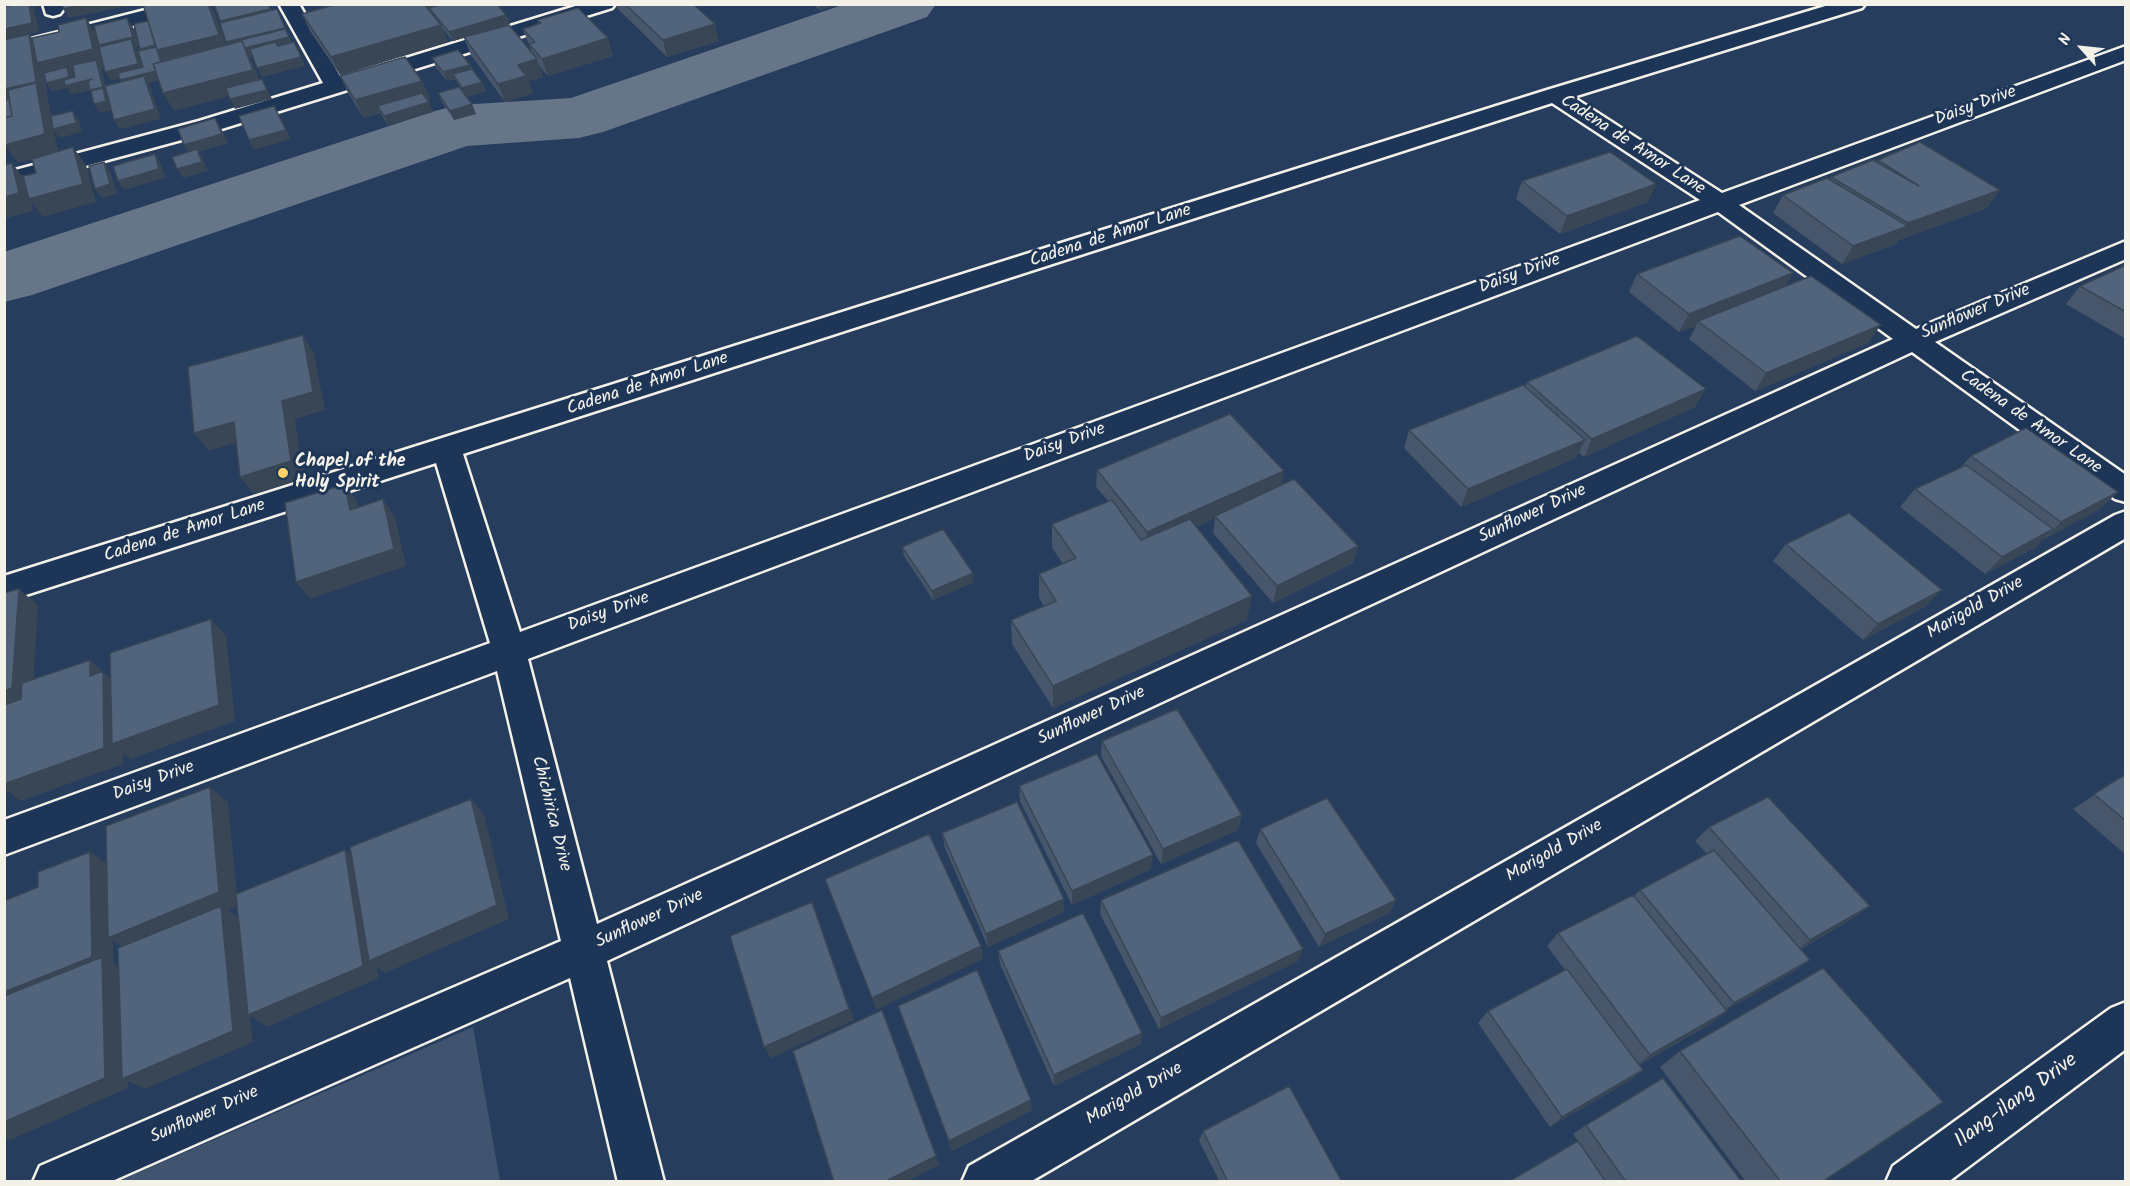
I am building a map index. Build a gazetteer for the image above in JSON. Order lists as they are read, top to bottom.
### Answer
{
  "streets": {
    "street": [
      "Daisy Drive",
      "Cadena de Amor Lane",
      "Sunflower Drive",
      "Marigold Drive",
      "Chichirica Drive",
      "Ilang-ilang Drive"
    ]
  },
  "crossings": [
    ["Daisy Drive", "Cadena de Amor Lane"],
    ["Daisy Drive", "Chichirica Drive"],
    ["Cadena de Amor Lane", "Sunflower Drive"],
    ["Cadena de Amor Lane", "Chichirica Drive"],
    ["Sunflower Drive", "Chichirica Drive"]
  ],
  "places": ["Chapel of the Holy Spirit"],
  "north": "top left"
}
